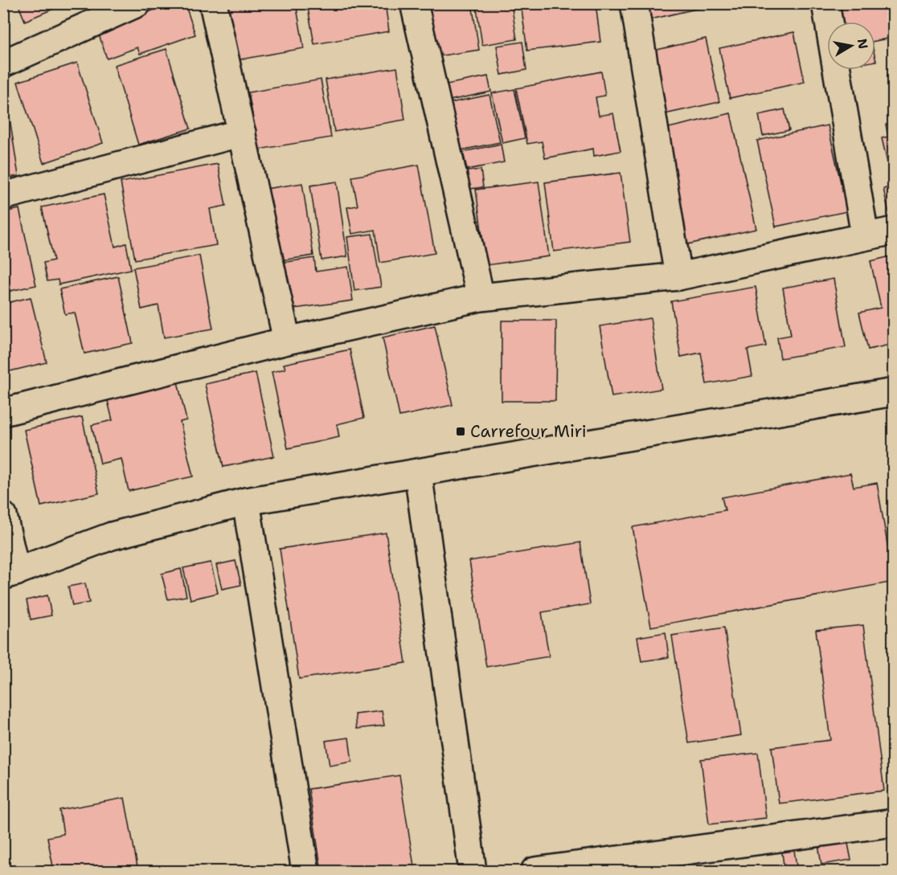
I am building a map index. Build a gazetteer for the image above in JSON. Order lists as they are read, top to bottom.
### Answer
{
  "places": {
    "transit": ["Carrefour Miri"]
  },
  "north": "right"
}
